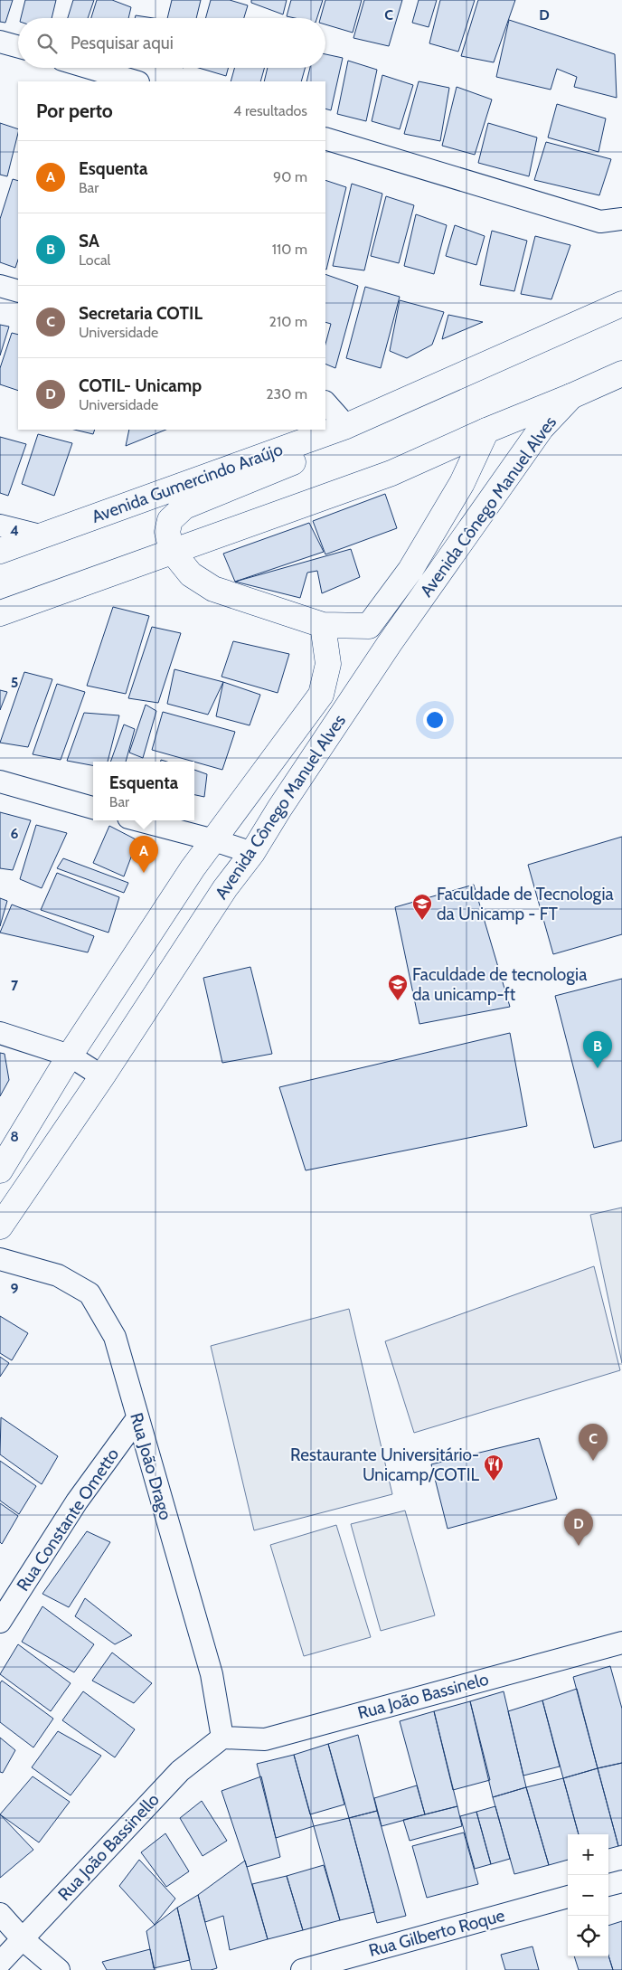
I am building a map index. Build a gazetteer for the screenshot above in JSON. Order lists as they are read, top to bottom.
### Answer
{
  "streets": {
    "main road": ["Avenida Gumercindo Araújo", "Avenida Cônego Manuel Alves"],
    "street": [
      "Rua João Drago",
      "Rua Constante Ometto",
      "Rua João Bassinelo",
      "Rua João Bassinello",
      "Rua Gilberto Roque"
    ]
  },
  "crossings": [
    ["Rua João Drago", "Rua Constante Ometto"],
    ["Rua João Drago", "Rua João Bassinelo"],
    ["Rua João Drago", "Rua João Bassinello"],
    ["Rua João Bassinelo", "Rua João Bassinello"]
  ],
  "places": {
    "school or university": ["Faculdade de Tecnologia da Unicamp - FT", "Faculdade de tecnologia da unicamp-ft"],
    "restaurant": ["Restaurante Universitário- Unicamp/COTIL"]
  },
  "page": {
    "search": "Pesquisar aqui",
    "heading": ["Por perto", "4 resultados"],
    "list": [
      {
        "mark": "A",
        "name": "Esquenta",
        "note": "Bar",
        "value": "90 m"
      },
      {
        "mark": "B",
        "name": "SA",
        "note": "Local",
        "value": "110 m"
      },
      {
        "mark": "C",
        "name": "Secretaria COTIL",
        "note": "Universidade",
        "value": "210 m"
      },
      {
        "mark": "D",
        "name": "COTIL- Unicamp",
        "note": "Universidade",
        "value": "230 m"
      }
    ],
    "popup": ["Esquenta", "Bar"],
    "pins": [
      "A",
      "B",
      "C",
      "D"
    ],
    "map_buttons": ["+", "−"]
  },
  "grid": {
    "columns": ["C", "D"],
    "rows": [
      "4",
      "5",
      "6",
      "7",
      "8",
      "9"
    ]
  }
}
